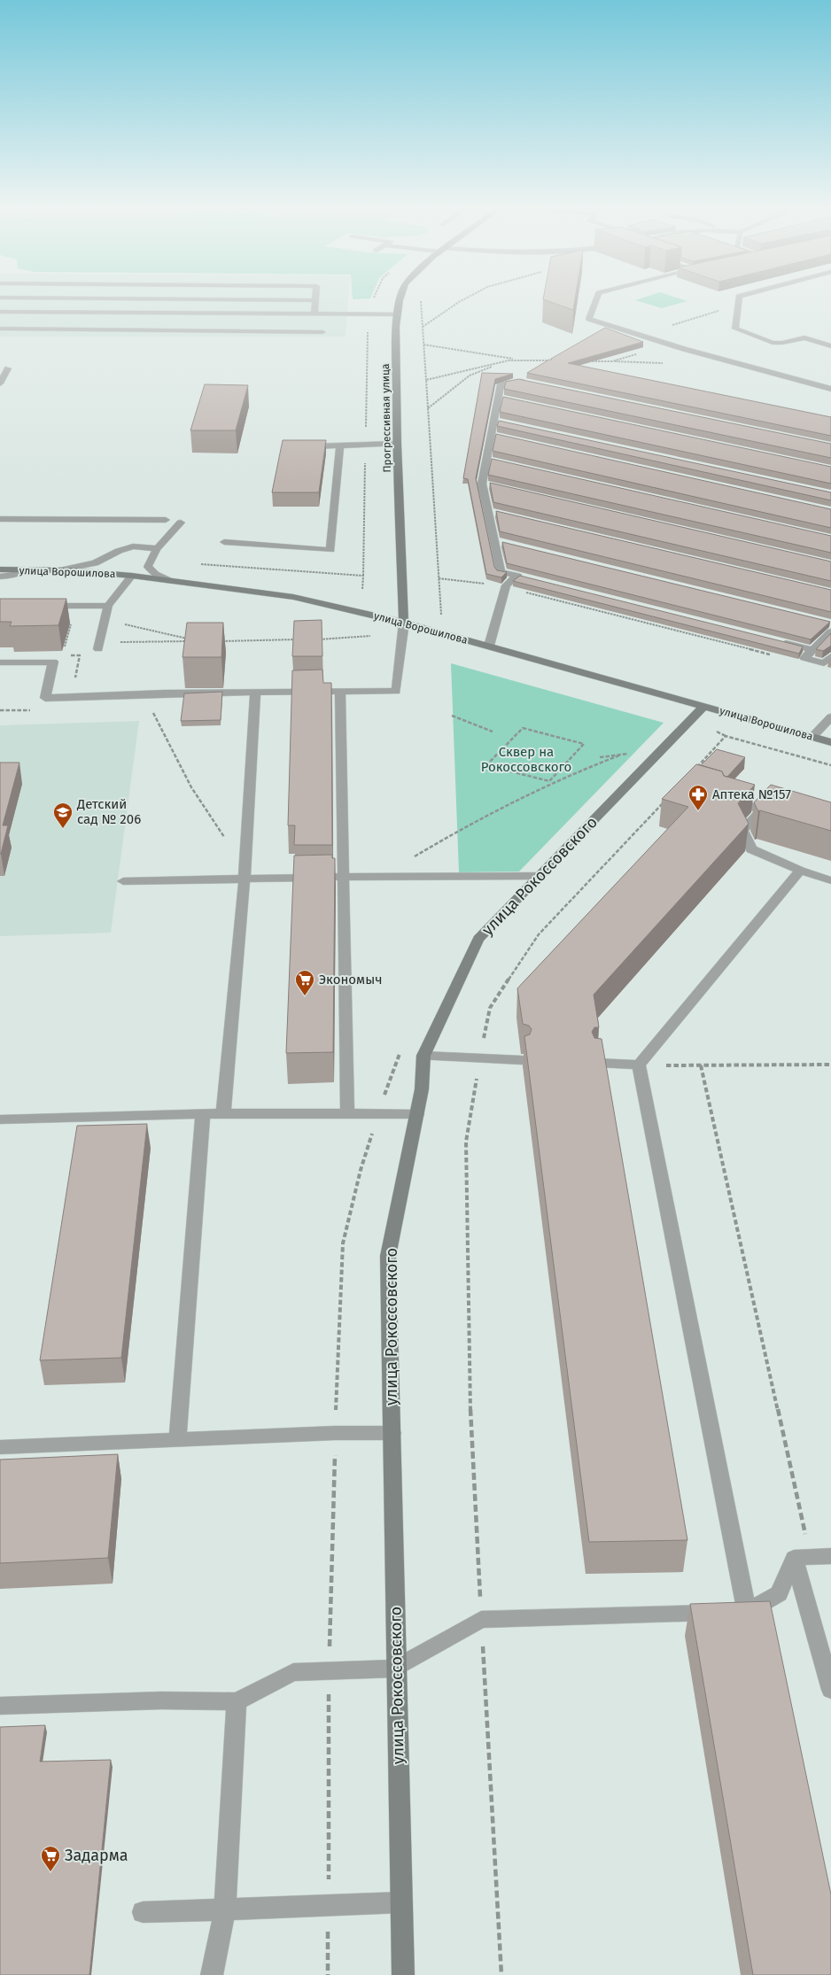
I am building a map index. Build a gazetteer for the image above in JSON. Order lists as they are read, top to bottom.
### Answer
{
  "streets": {
    "street": ["Прогрессивная улица", "улица Ворошилова", "улица Рокоссовского"]
  },
  "crossings": [
    ["Прогрессивная улица", "улица Ворошилова"],
    ["улица Ворошилова", "улица Рокоссовского"]
  ],
  "parks": ["Сквер на Рокоссовского"],
  "places": {
    "pharmacy": ["Аптека №157"],
    "school or university": ["Детский сад № 206"],
    "supermarket": ["Экономыч", "Задарма"]
  }
}
